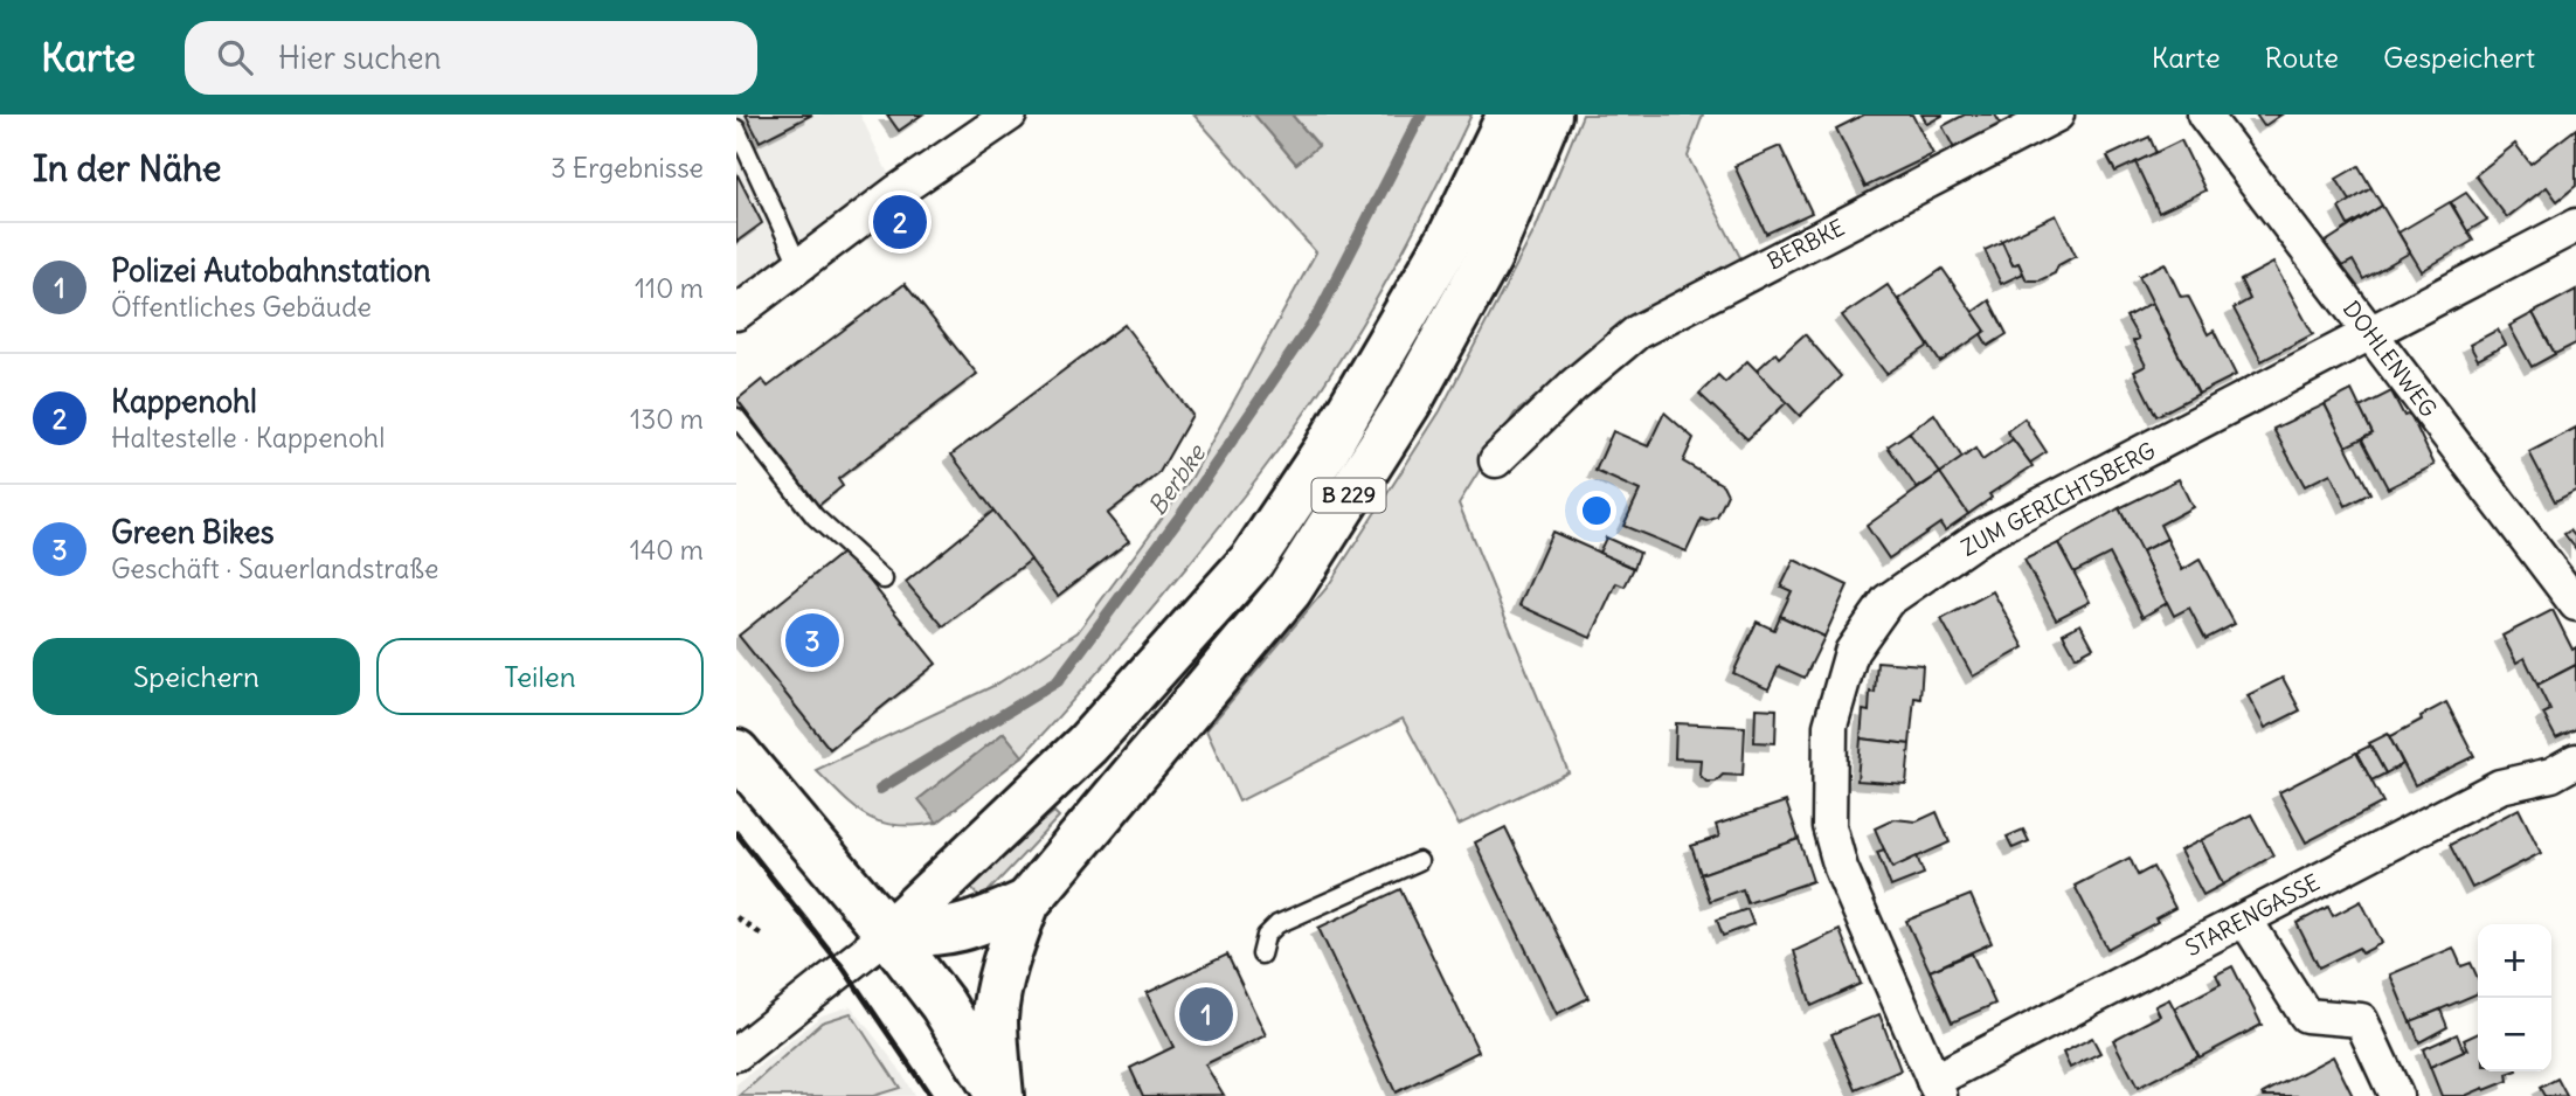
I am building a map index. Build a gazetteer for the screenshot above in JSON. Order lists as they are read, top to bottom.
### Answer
{
  "streets": {
    "main road": ["B 229"],
    "street": [
      "BERBKE",
      "DOHLENWEG",
      "ZUM GERICHTSBERG",
      "STARENGASSE"
    ]
  },
  "crossings": [
    ["DOHLENWEG", "ZUM GERICHTSBERG"],
    ["ZUM GERICHTSBERG", "STARENGASSE"]
  ],
  "water": ["Berbke"],
  "page": {
    "header": "Karte",
    "search": "Hier suchen",
    "nav": ["Karte", "Route", "Gespeichert"],
    "heading": ["In der Nähe", "3 Ergebnisse"],
    "pins": ["2", "3", "1"],
    "list": [
      {
        "mark": "1",
        "name": "Polizei Autobahnstation",
        "note": "Öffentliches Gebäude",
        "value": "110 m"
      },
      {
        "mark": "2",
        "name": "Kappenohl",
        "note": "Haltestelle · Kappenohl",
        "value": "130 m"
      },
      {
        "mark": "3",
        "name": "Green Bikes",
        "note": "Geschäft · Sauerlandstraße",
        "value": "140 m"
      }
    ],
    "buttons": ["Speichern", "Teilen"],
    "map_buttons": ["+", "−"]
  }
}
